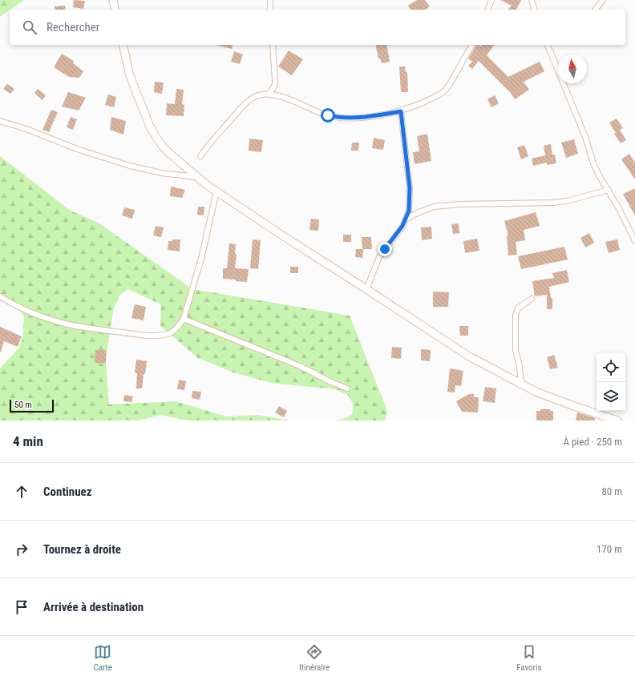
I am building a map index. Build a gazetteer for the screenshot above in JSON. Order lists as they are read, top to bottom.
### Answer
{
  "scale_bar": "50 m",
  "north": "top",
  "page": {
    "search": "Rechercher",
    "scale": "50 m",
    "heading": ["4 min", "À pied · 250 m"],
    "list": [
      ["Continuez", "80 m"],
      ["Tournez à droite", "170 m"],
      "Arrivée à destination"
    ],
    "nav": ["Carte", "Itinéraire", "Favoris"]
  }
}
